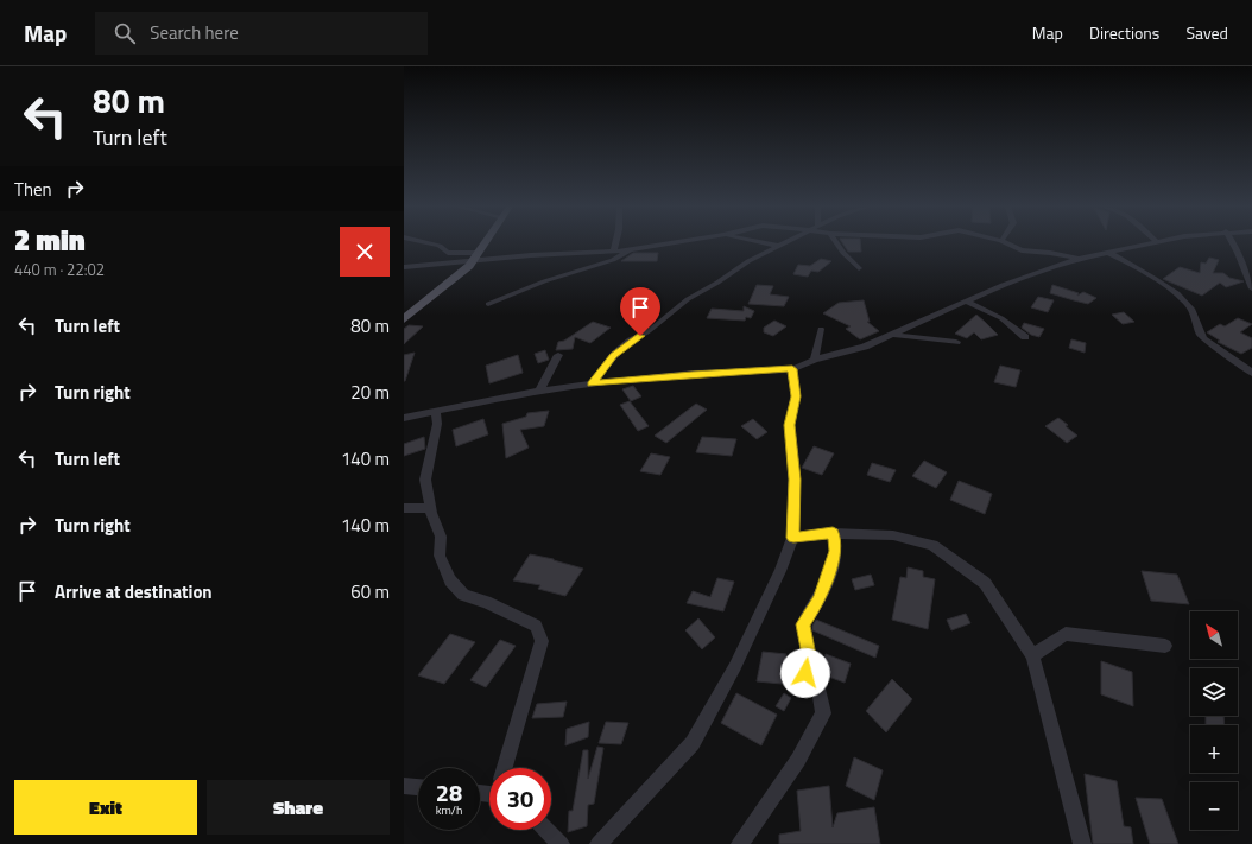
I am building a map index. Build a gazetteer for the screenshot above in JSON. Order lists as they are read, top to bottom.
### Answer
{
  "north": "top left",
  "page": {
    "header": "Map",
    "search": "Search here",
    "nav": ["Map", "Directions", "Saved"],
    "turn": ["80 m", "Turn left"],
    "then": "Then",
    "heading": ["2 min", "440 m · 22:02"],
    "list": [
      {
        "name": "Turn left",
        "value": "80 m"
      },
      {
        "name": "Turn right",
        "value": "20 m"
      },
      {
        "name": "Turn left",
        "value": "140 m"
      },
      {
        "name": "Turn right",
        "value": "140 m"
      },
      {
        "name": "Arrive at destination",
        "value": "60 m"
      }
    ],
    "map_buttons": ["+", "−"],
    "speed": "28 km/h",
    "limit": "30",
    "buttons": ["Exit", "Share"]
  }
}
